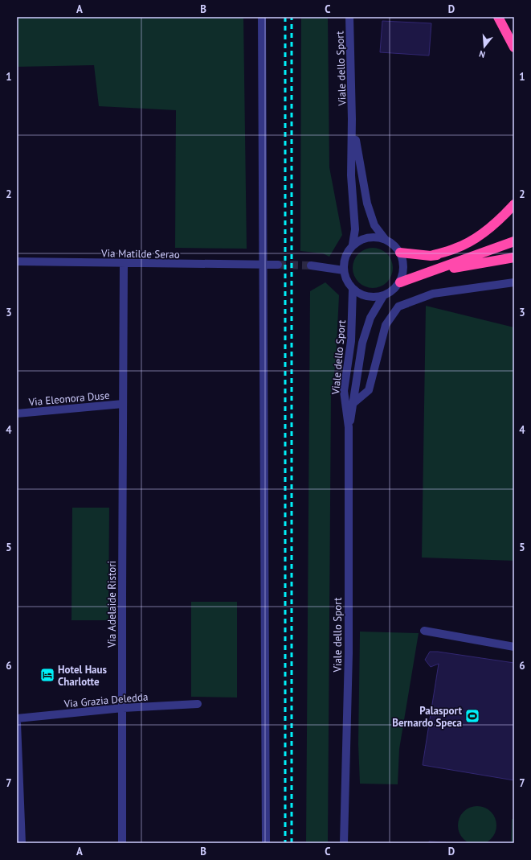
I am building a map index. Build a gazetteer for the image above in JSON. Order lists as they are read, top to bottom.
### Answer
{
  "streets": {
    "street": [
      "Viale dello Sport",
      "Via Matilde Serao",
      "Via Eleonora Duse",
      "Via Adelaide Ristori",
      "Via Grazia Deledda"
    ]
  },
  "crossings": [
    ["Via Matilde Serao", "Via Adelaide Ristori"],
    ["Via Eleonora Duse", "Via Adelaide Ristori"],
    ["Via Adelaide Ristori", "Via Grazia Deledda"]
  ],
  "places": {
    "hotel": ["Hotel Haus Charlotte"],
    "sports": ["Palasport Bernardo Speca"]
  },
  "north": "bottom",
  "grid": {
    "columns": [
      "A",
      "B",
      "C",
      "D"
    ],
    "rows": [
      "1",
      "2",
      "3",
      "4",
      "5",
      "6",
      "7"
    ]
  }
}
